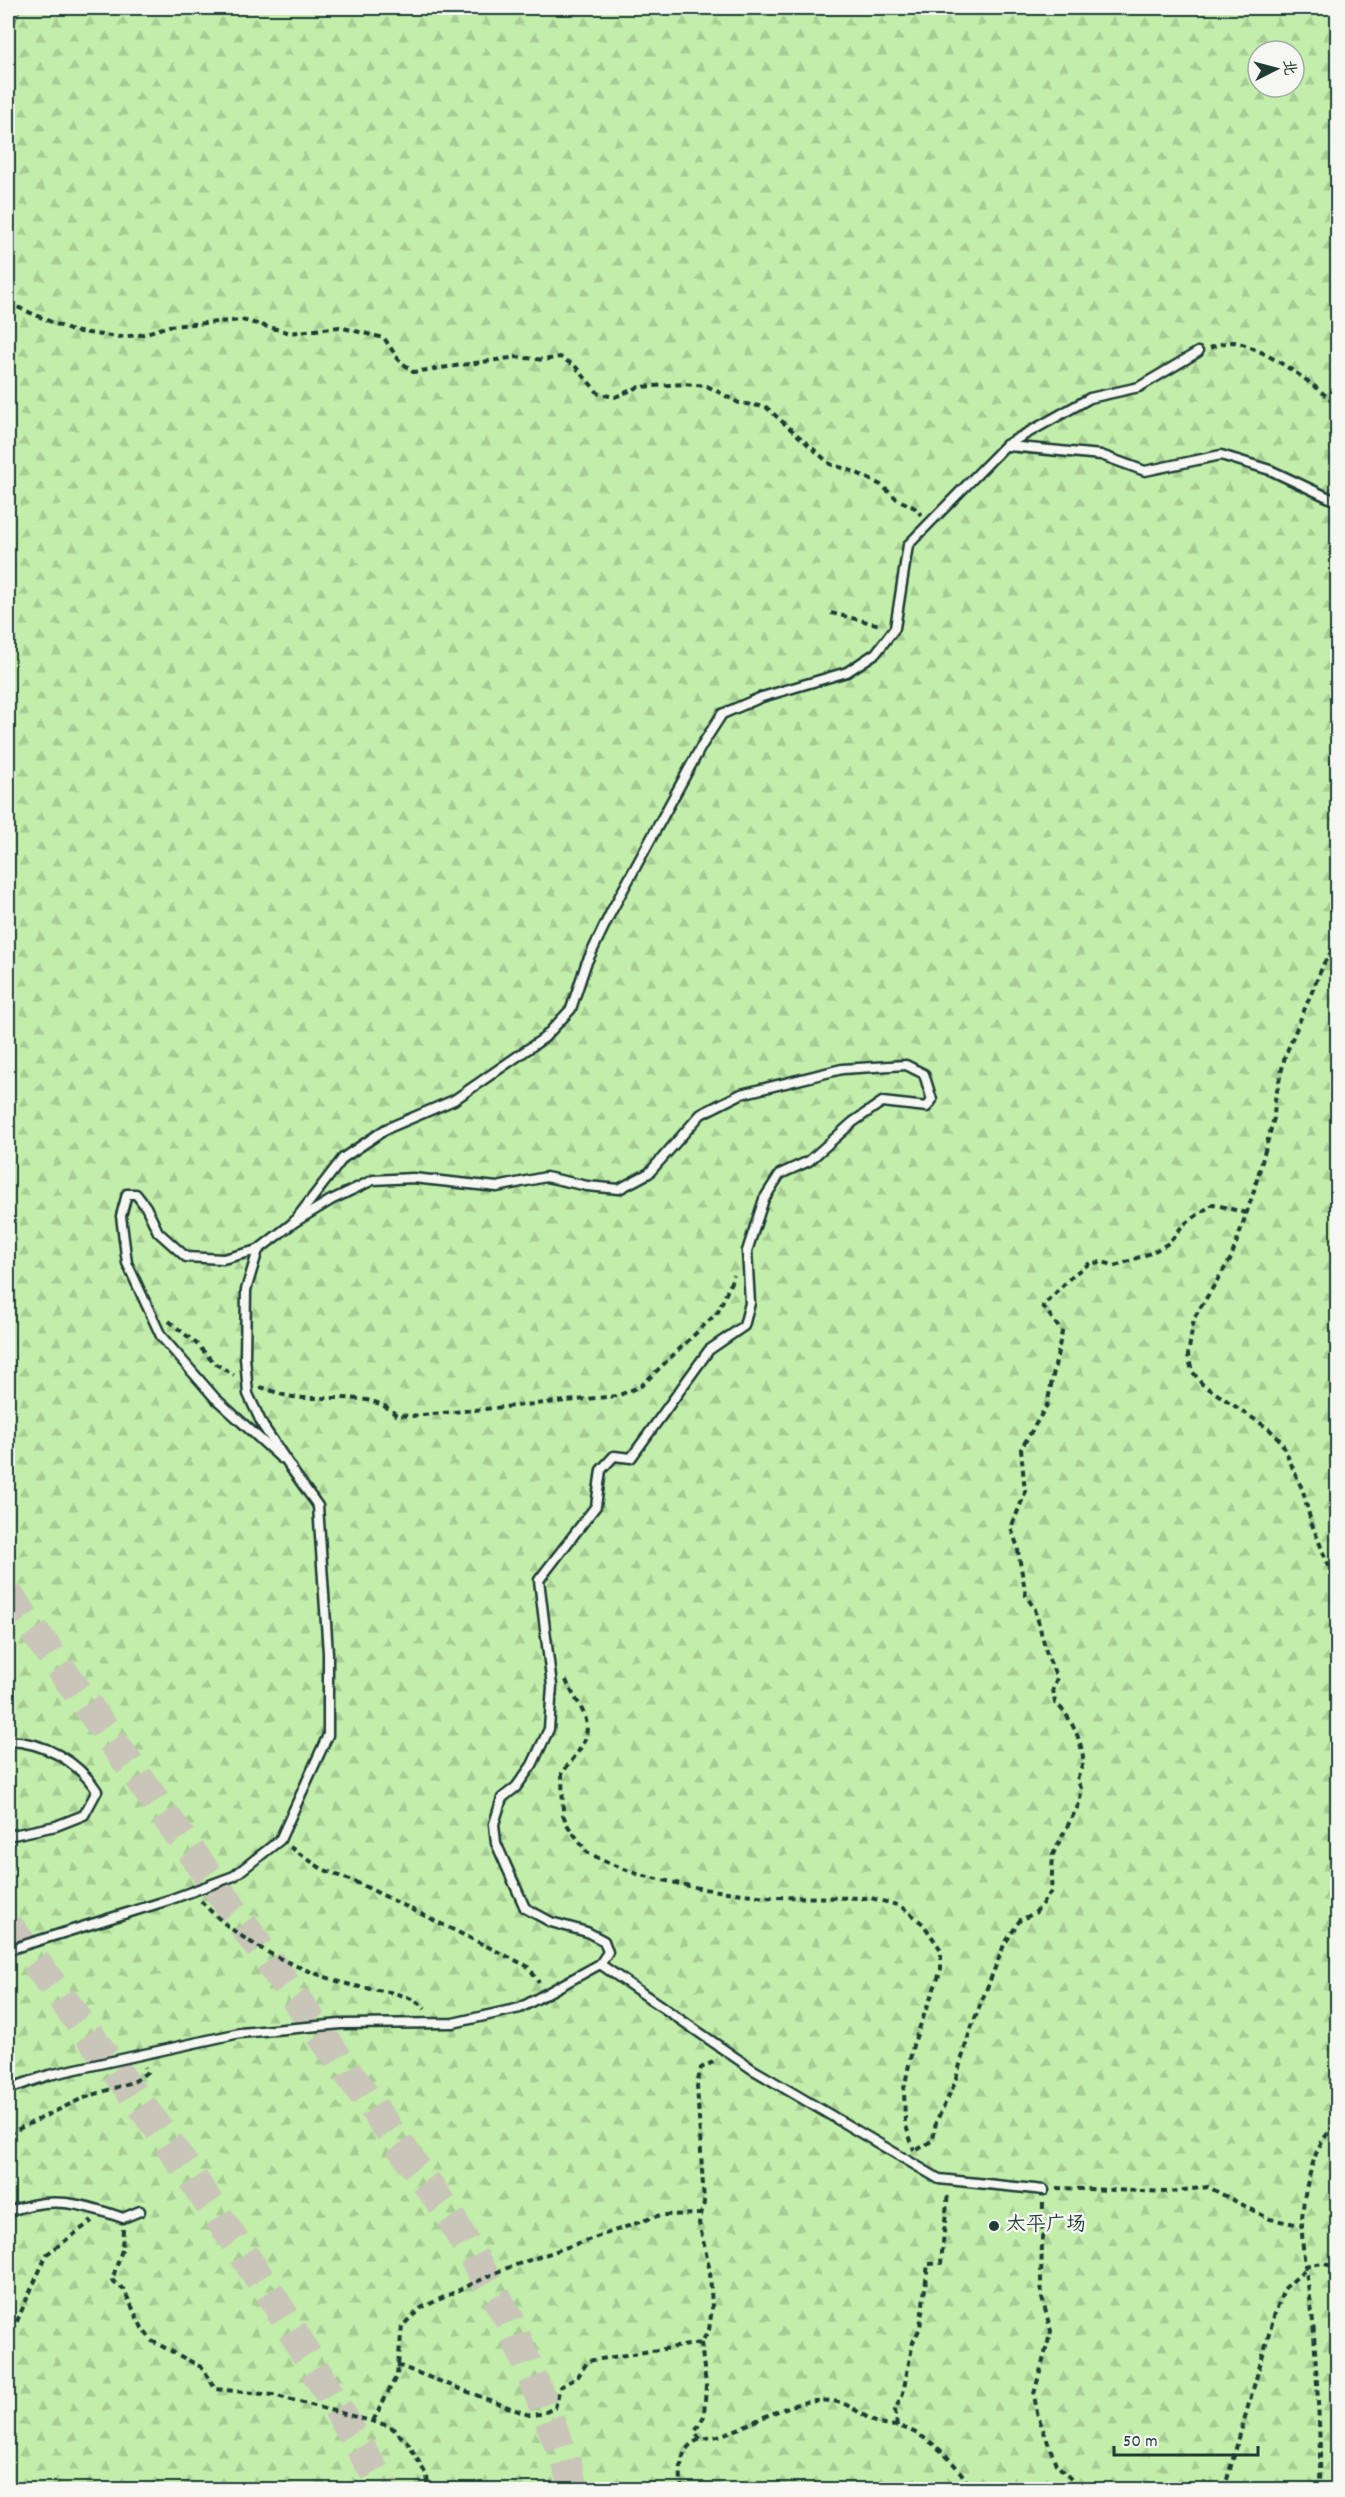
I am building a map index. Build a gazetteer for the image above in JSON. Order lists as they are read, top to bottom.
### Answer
{
  "places": ["太平广场"],
  "scale_bar": "50 m",
  "north": "right"
}
